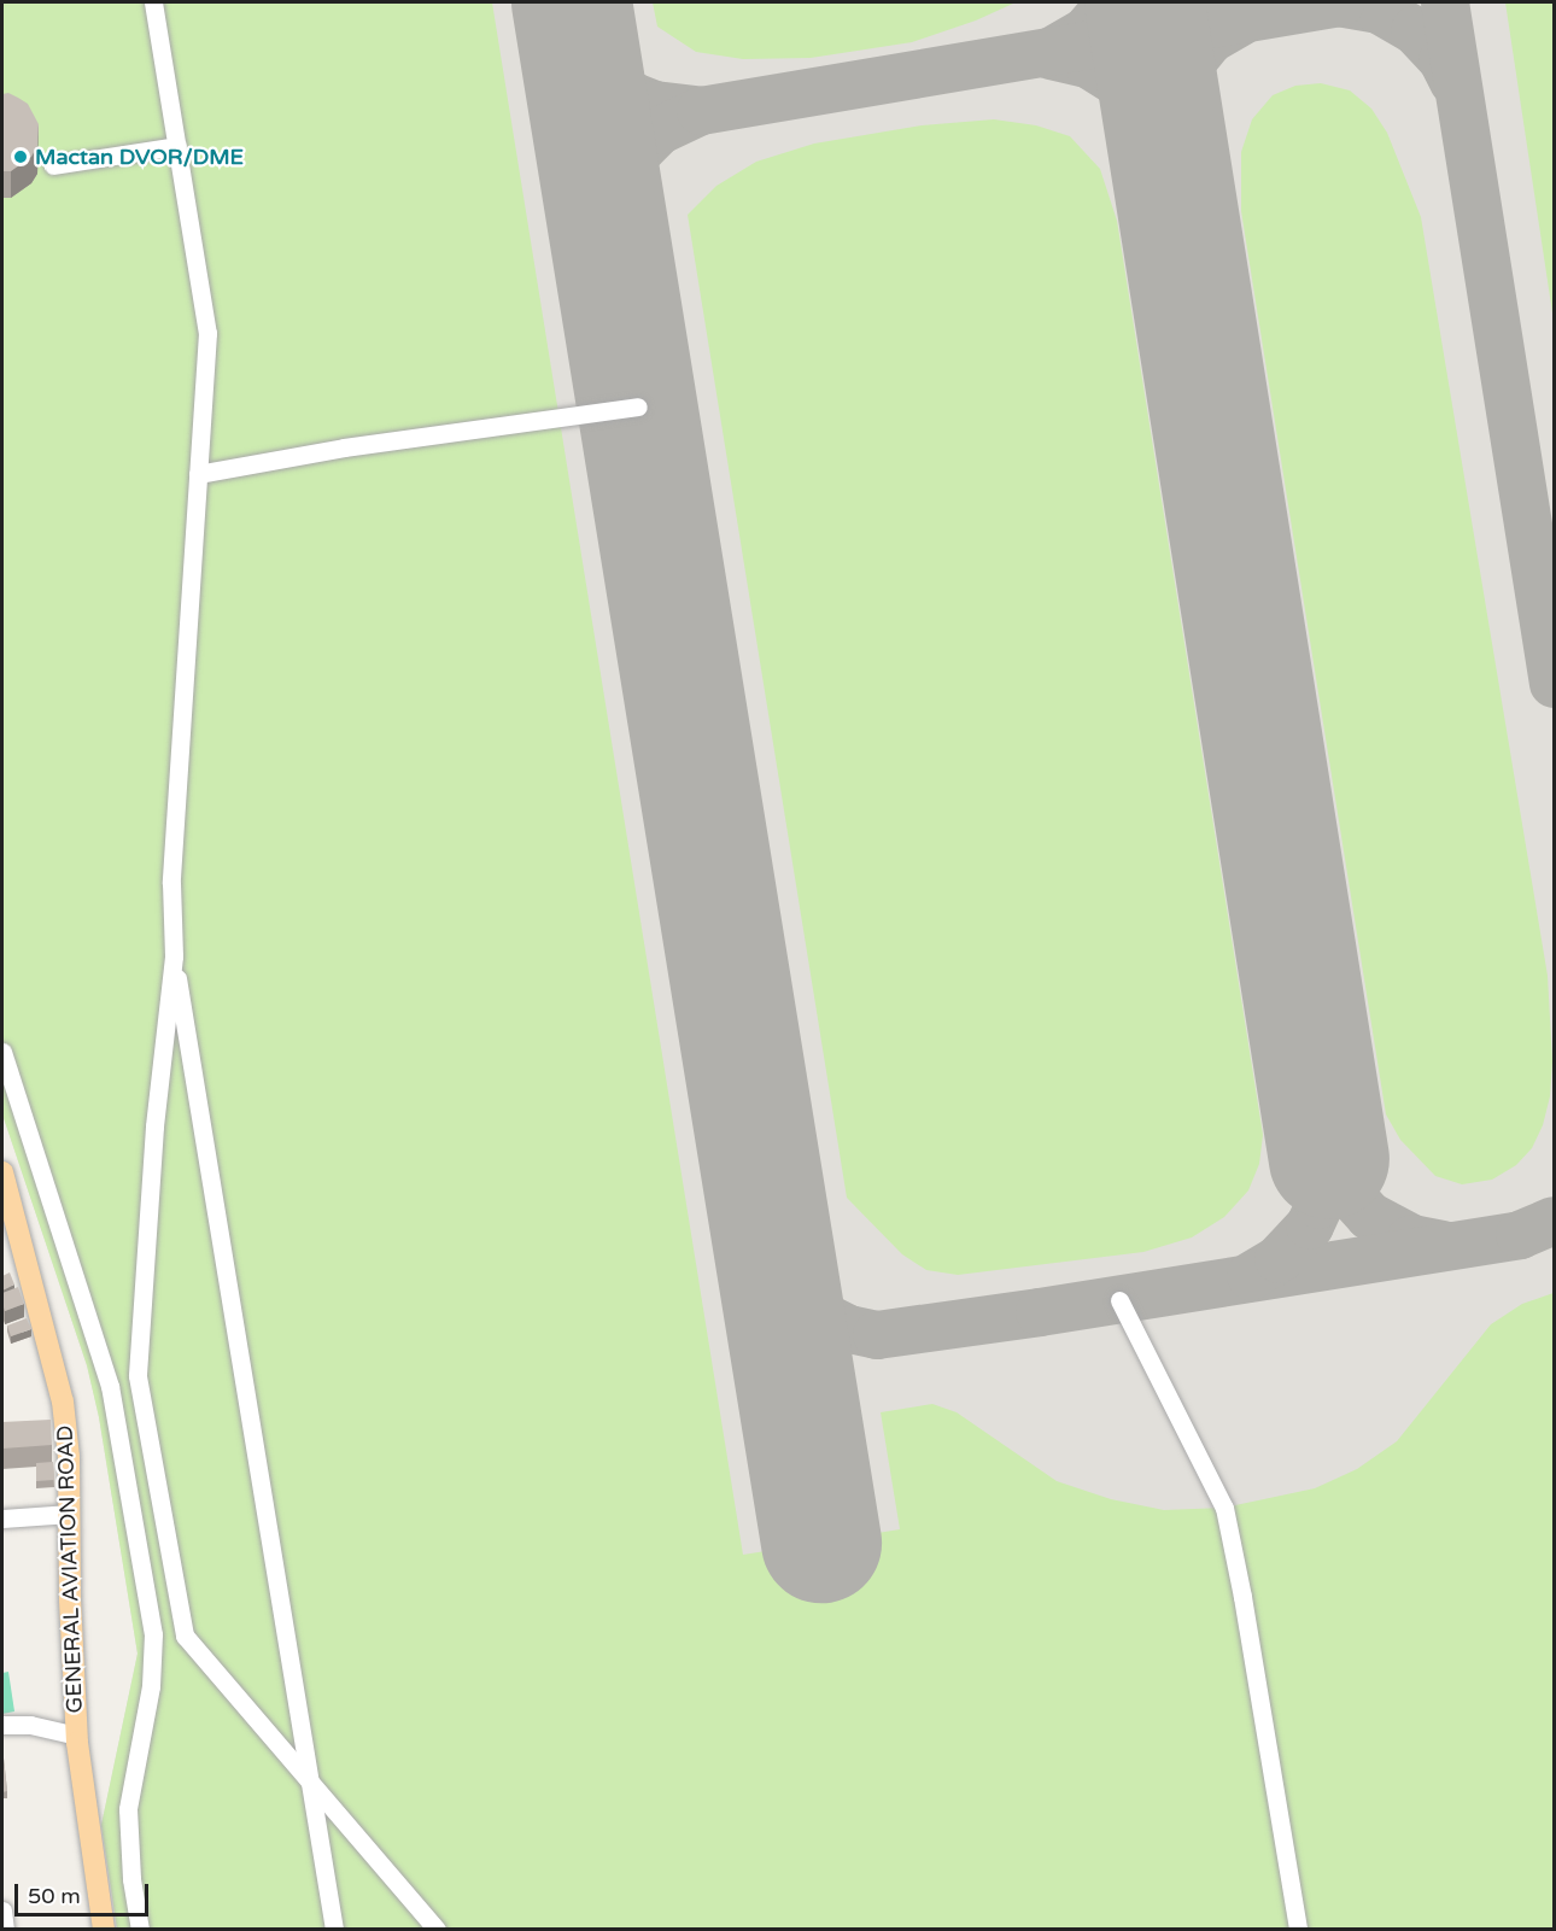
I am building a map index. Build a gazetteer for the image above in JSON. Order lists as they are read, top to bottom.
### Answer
{
  "streets": {
    "main road": ["GENERAL AVIATION ROAD"]
  },
  "places": ["Mactan DVOR/DME"],
  "scale_bar": "50 m"
}
